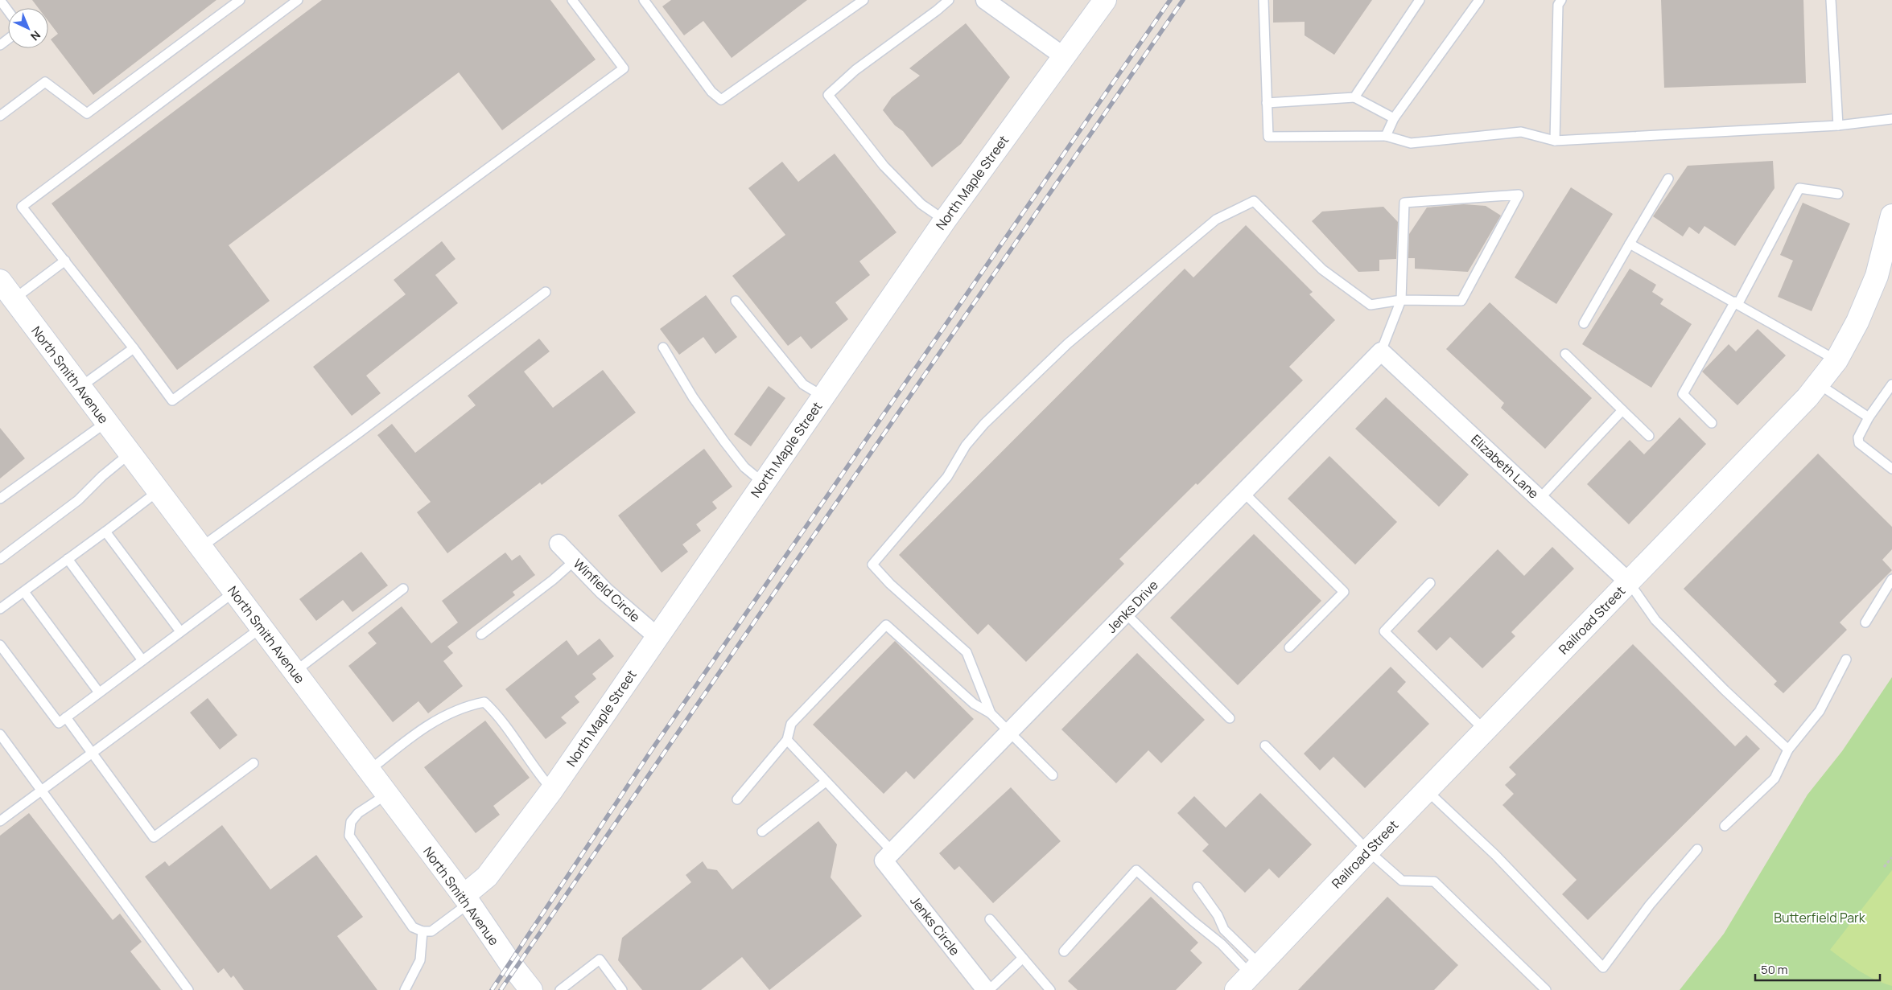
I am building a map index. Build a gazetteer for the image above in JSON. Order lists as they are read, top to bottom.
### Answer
{
  "streets": {
    "main road": ["North Maple Street", "North Smith Avenue", "Railroad Street"],
    "street": [
      "Elizabeth Lane",
      "Winfield Circle",
      "Jenks Drive",
      "Jenks Circle"
    ]
  },
  "crossings": [
    ["North Maple Street", "North Smith Avenue"],
    ["North Maple Street", "Winfield Circle"],
    ["Elizabeth Lane", "Jenks Drive"],
    ["Elizabeth Lane", "Railroad Street"],
    ["Jenks Drive", "Jenks Circle"]
  ],
  "parks": ["Butterfield Park"],
  "scale_bar": "50 m",
  "north": "bottom right"
}
